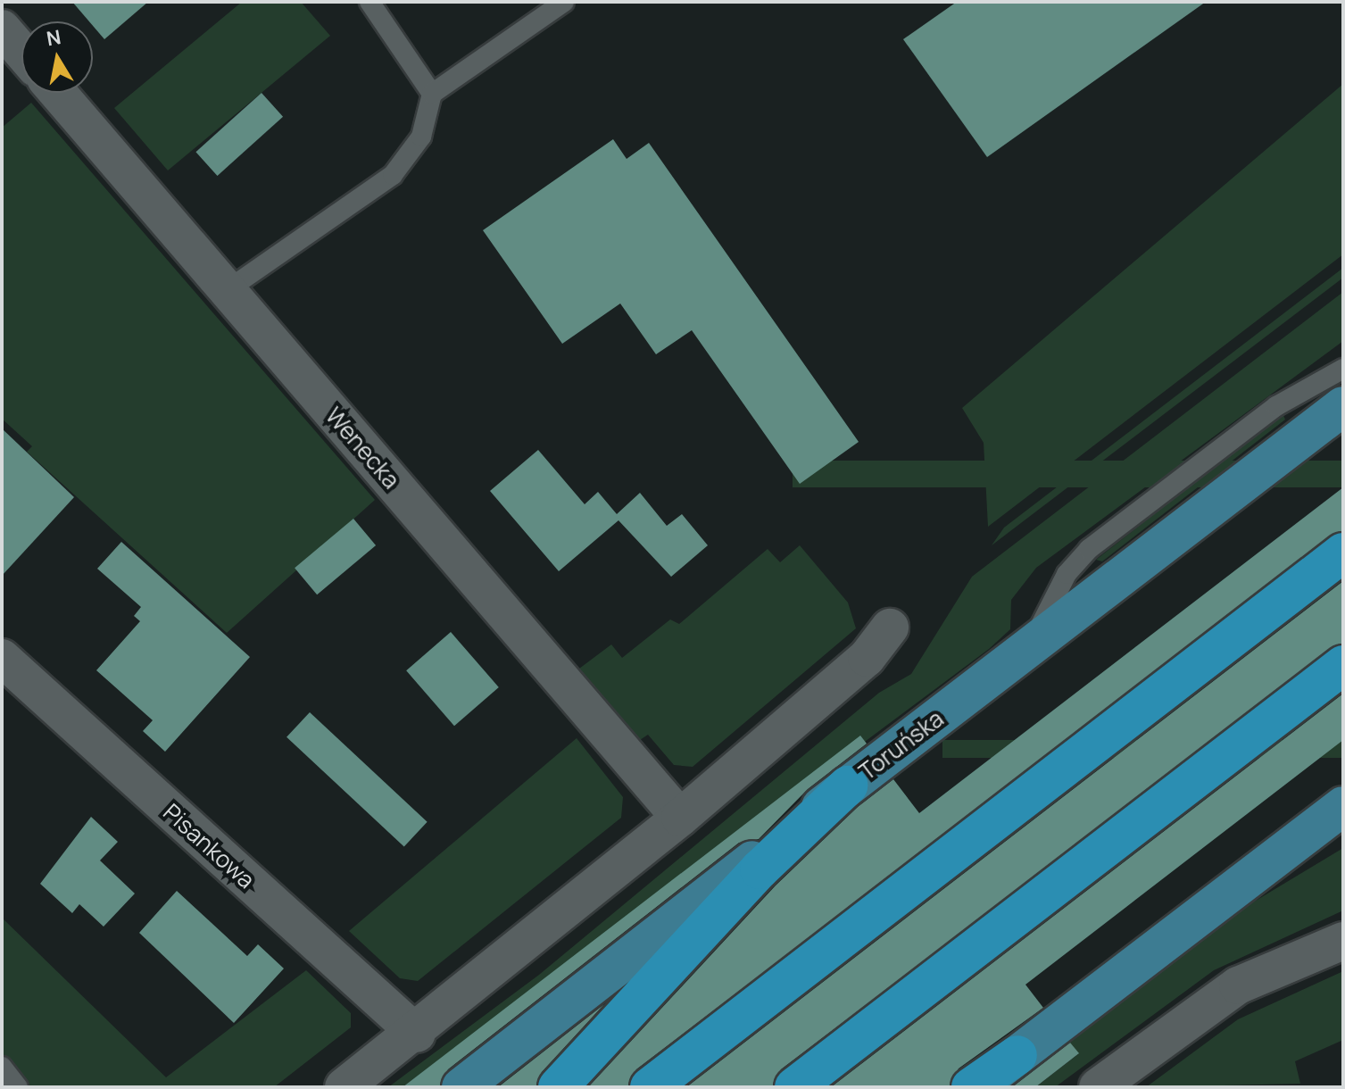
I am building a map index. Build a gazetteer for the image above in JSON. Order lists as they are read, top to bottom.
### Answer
{
  "streets": {
    "main road": ["Toruńska"],
    "street": ["Wenecka", "Pisankowa"]
  },
  "north": "top"
}
